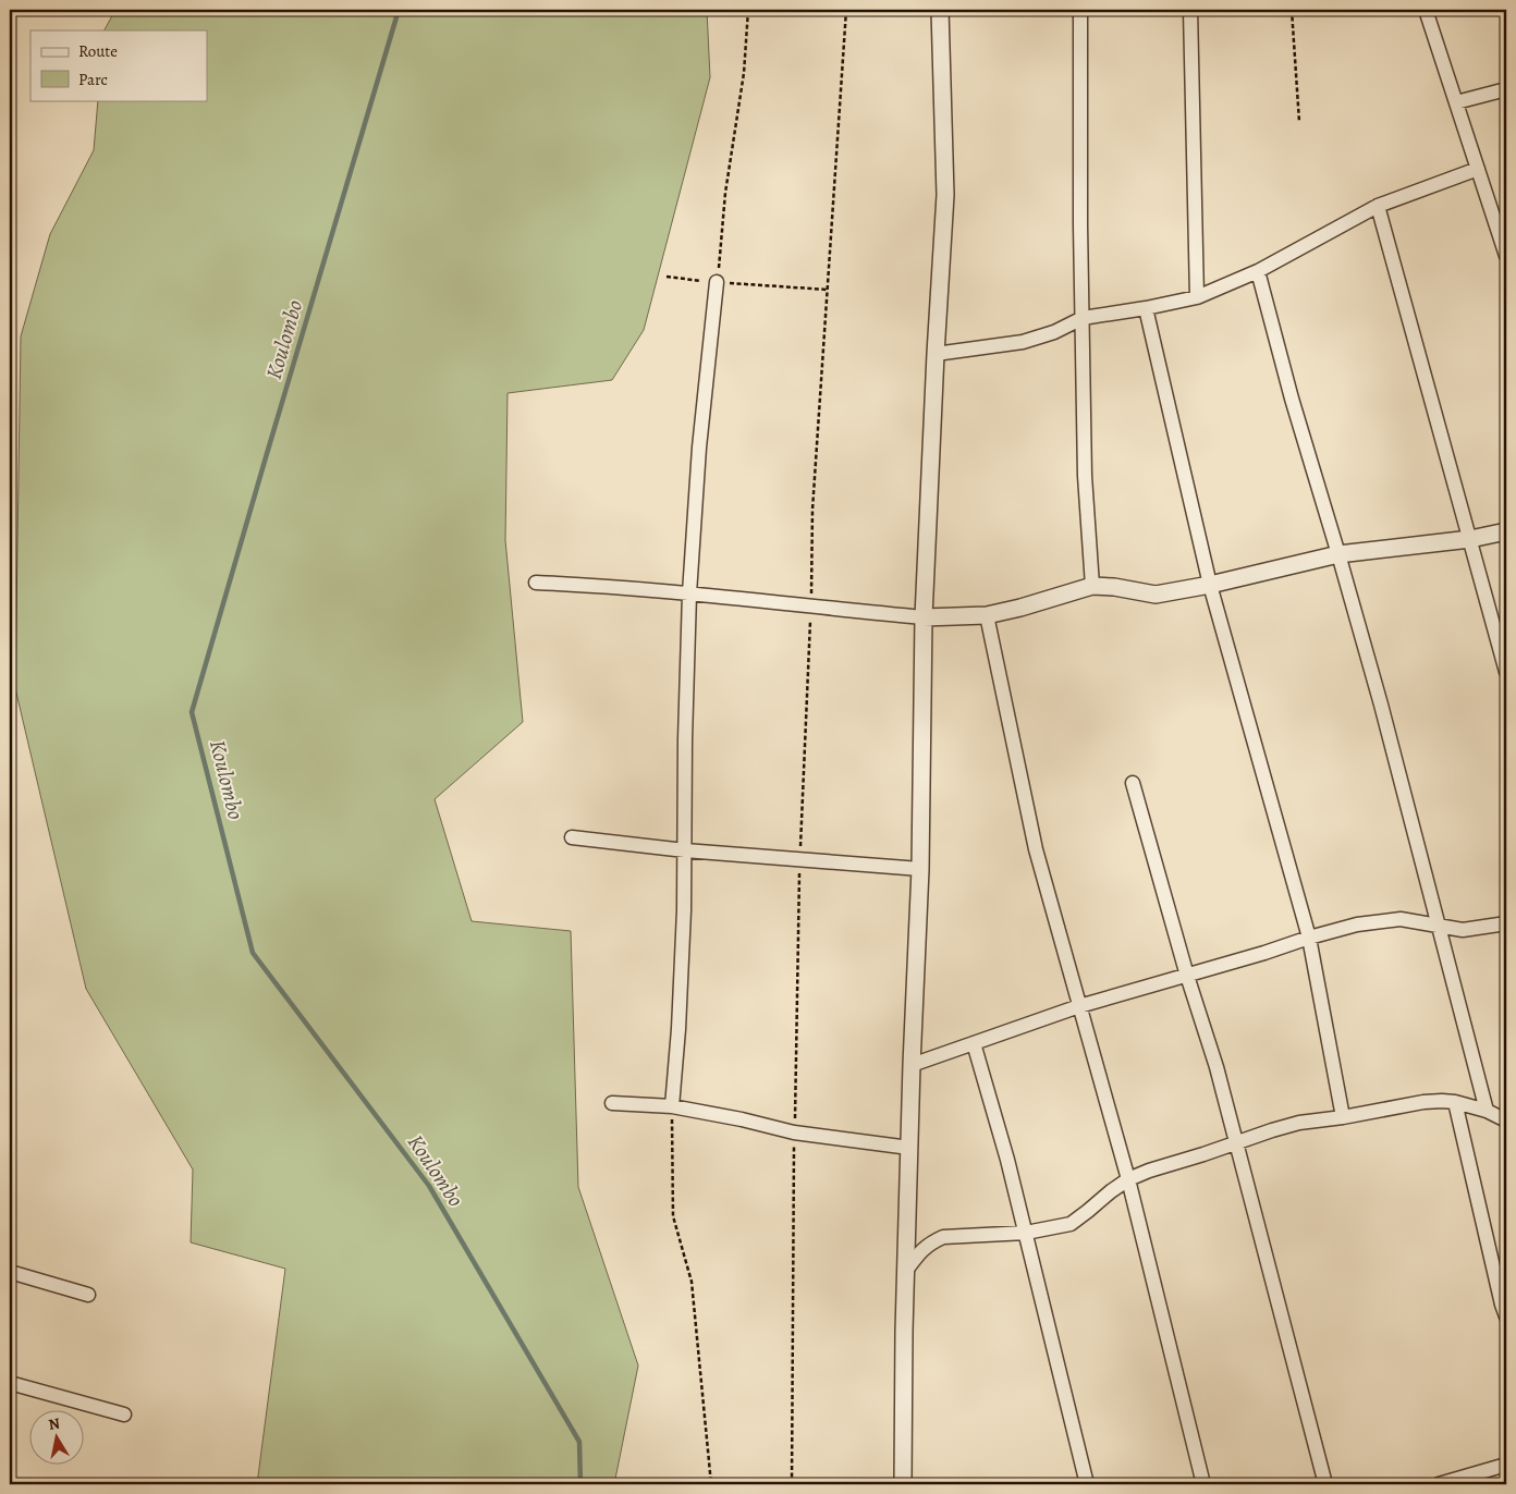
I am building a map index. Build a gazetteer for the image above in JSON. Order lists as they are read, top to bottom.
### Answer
{
  "water": ["Koulombo"],
  "legend": ["Route", "Parc"],
  "north": "top"
}
